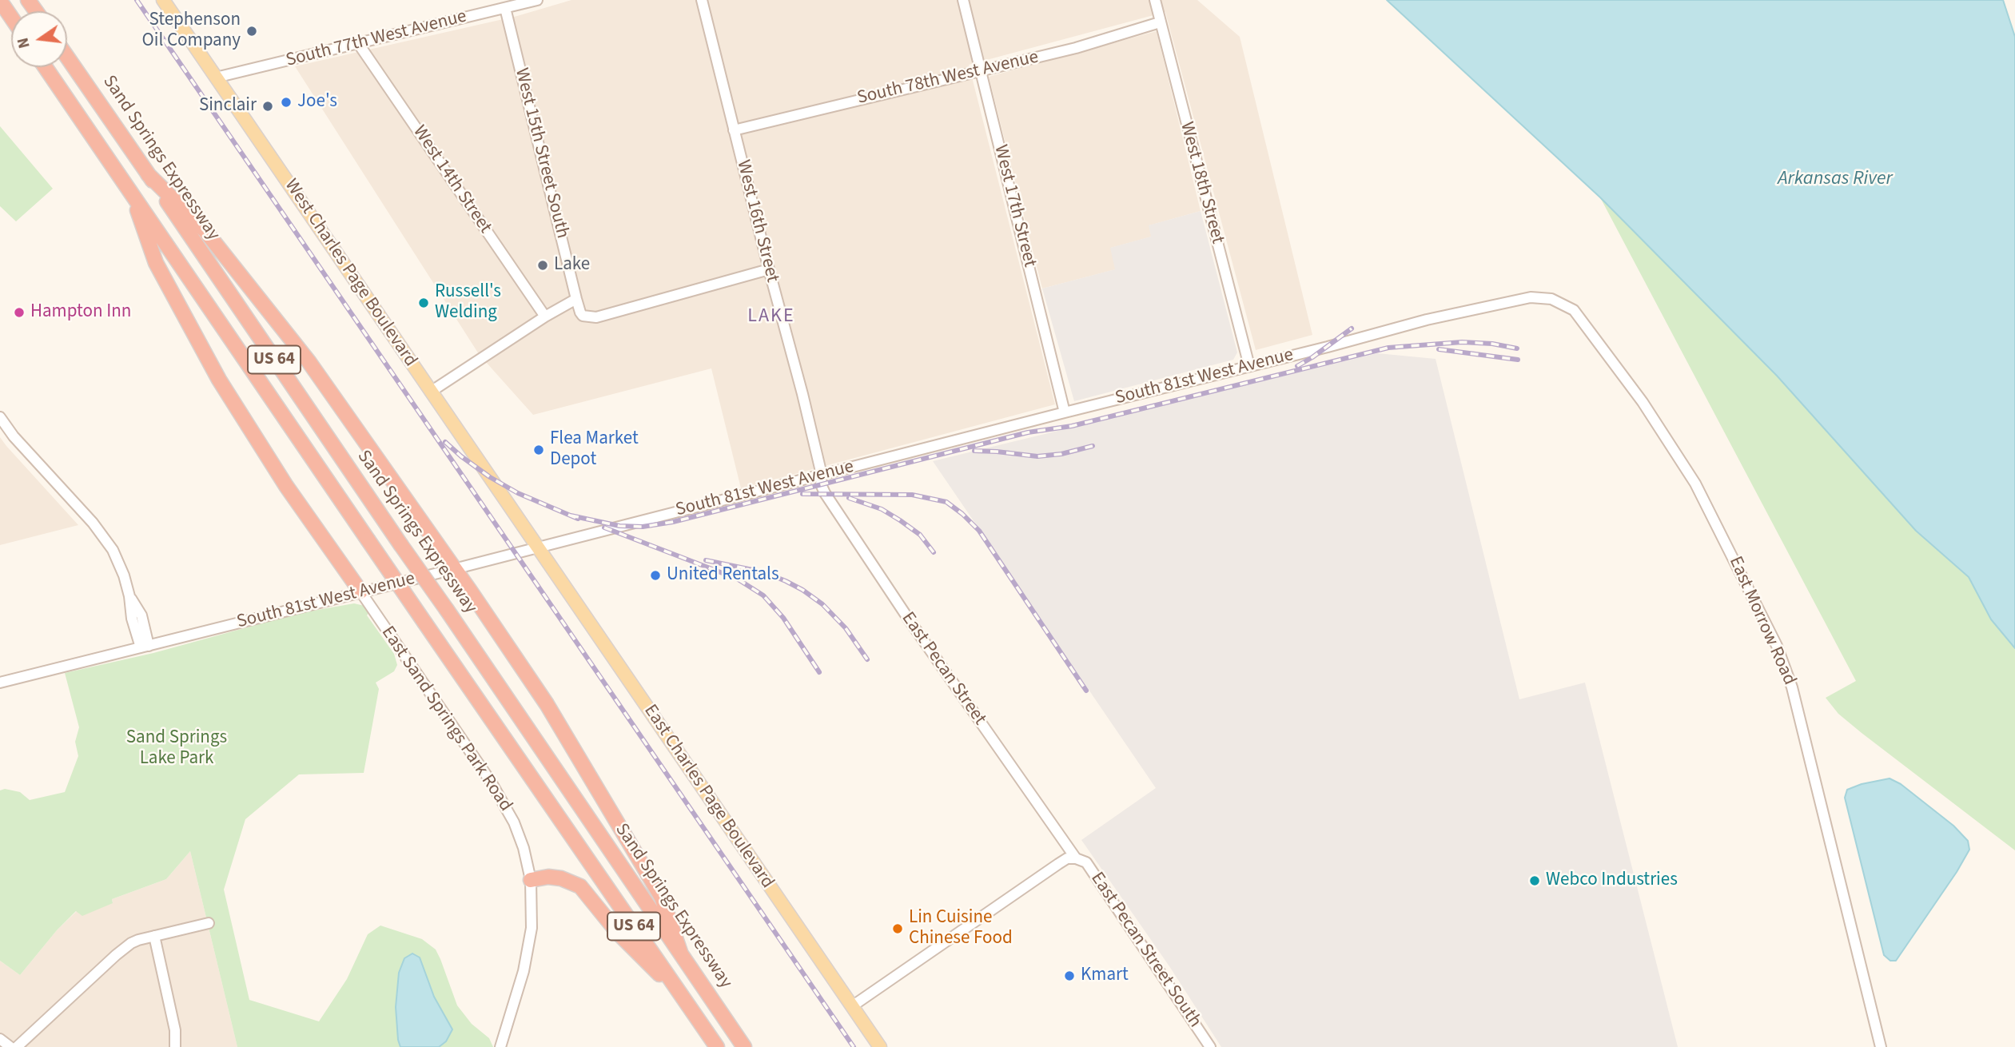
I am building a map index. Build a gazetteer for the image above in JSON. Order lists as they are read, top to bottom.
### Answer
{
  "streets": {
    "highway": ["Sand Springs Expressway", "US 64"],
    "main road": ["West Charles Page Boulevard", "East Charles Page Boulevard"],
    "street": [
      "South 77th West Avenue",
      "South 78th West Avenue",
      "West 15th Street South",
      "West 14th Street",
      "West 18th Street",
      "West 17th Street",
      "West 16th Street",
      "South 81st West Avenue",
      "East Morrow Road",
      "East Pecan Street",
      "East Sand Springs Park Road",
      "East Pecan Street South"
    ]
  },
  "crossings": [
    ["South 77th West Avenue", "West 15th Street South"],
    ["South 77th West Avenue", "West 14th Street"],
    ["South 77th West Avenue", "West Charles Page Boulevard"],
    ["South 78th West Avenue", "West 18th Street"],
    ["South 78th West Avenue", "West 17th Street"],
    ["South 78th West Avenue", "West 16th Street"],
    ["West 18th Street", "South 81st West Avenue"],
    ["West 17th Street", "South 81st West Avenue"],
    ["West 16th Street", "South 81st West Avenue"],
    ["West 16th Street", "East Pecan Street"],
    ["West Charles Page Boulevard", "South 81st West Avenue"],
    ["West Charles Page Boulevard", "East Charles Page Boulevard"],
    ["South 81st West Avenue", "East Morrow Road"],
    ["South 81st West Avenue", "East Pecan Street"],
    ["South 81st West Avenue", "East Sand Springs Park Road"],
    ["South 81st West Avenue", "East Charles Page Boulevard"],
    ["East Pecan Street", "East Pecan Street South"]
  ],
  "districts": ["LAKE"],
  "water": ["Arkansas River"],
  "parks": ["Sand Springs Lake Park"],
  "places": [
    "Stephenson Oil Company",
    "Joe's",
    "Sinclair",
    "Lake",
    "Russell's Welding",
    "Hampton Inn",
    "Flea Market Depot",
    "United Rentals",
    "Webco Industries",
    "Lin Cuisine Chinese Food",
    "Kmart"
  ],
  "north": "left"
}
